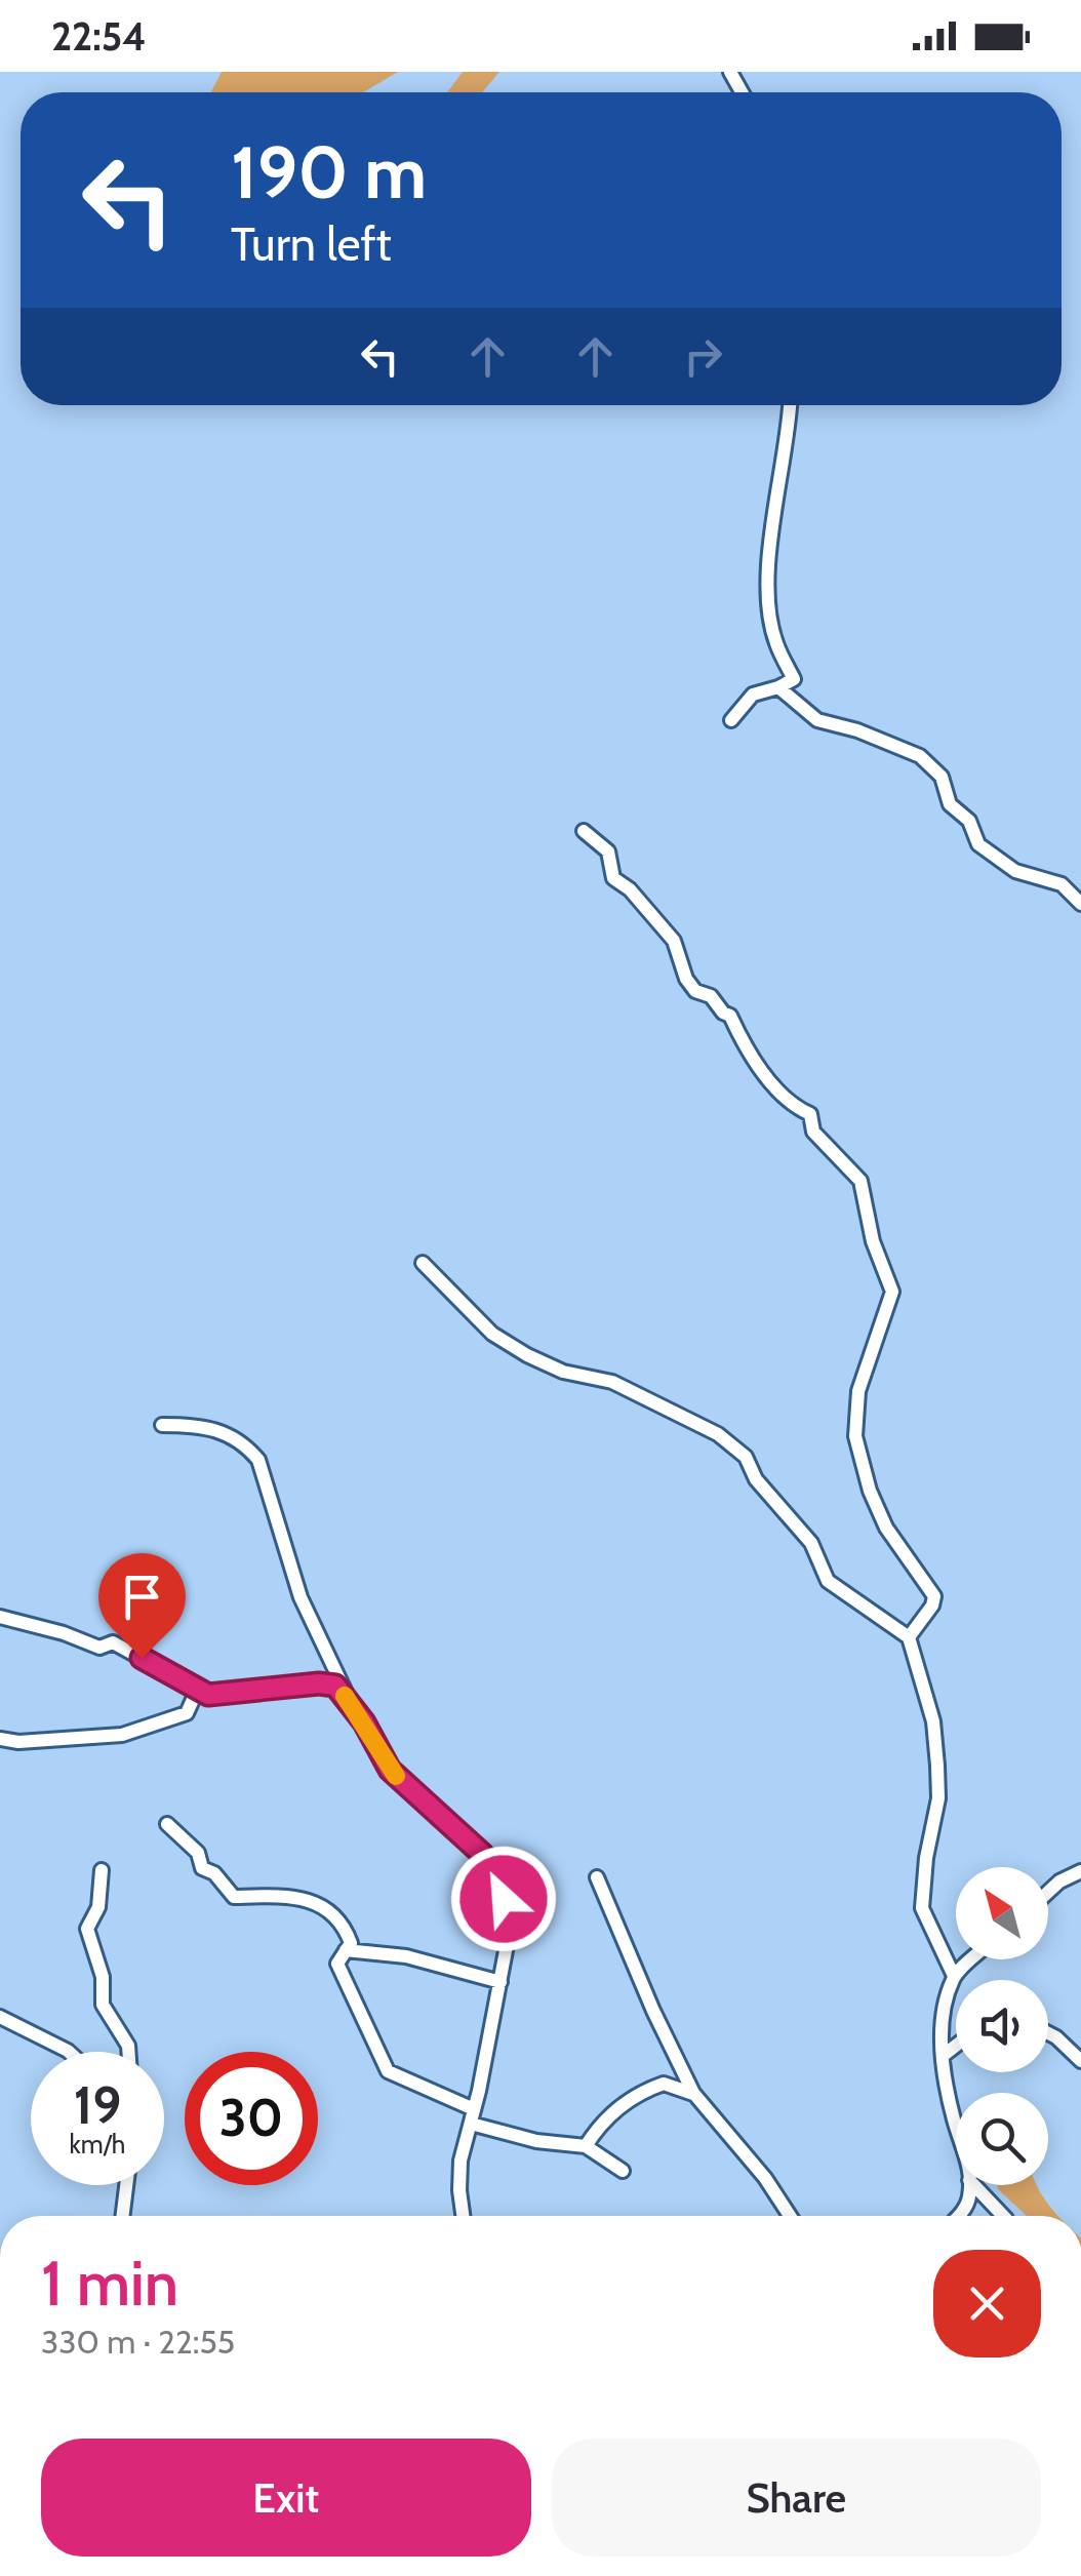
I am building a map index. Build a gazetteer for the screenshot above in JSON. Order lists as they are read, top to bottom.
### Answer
{
  "north": "top left",
  "page": {
    "status": "22:54",
    "turn": ["190 m", "Turn left"],
    "speed": "19 km/h",
    "limit": "30",
    "heading": ["1 min", "330 m · 22:55"],
    "buttons": ["Exit", "Share"]
  }
}
